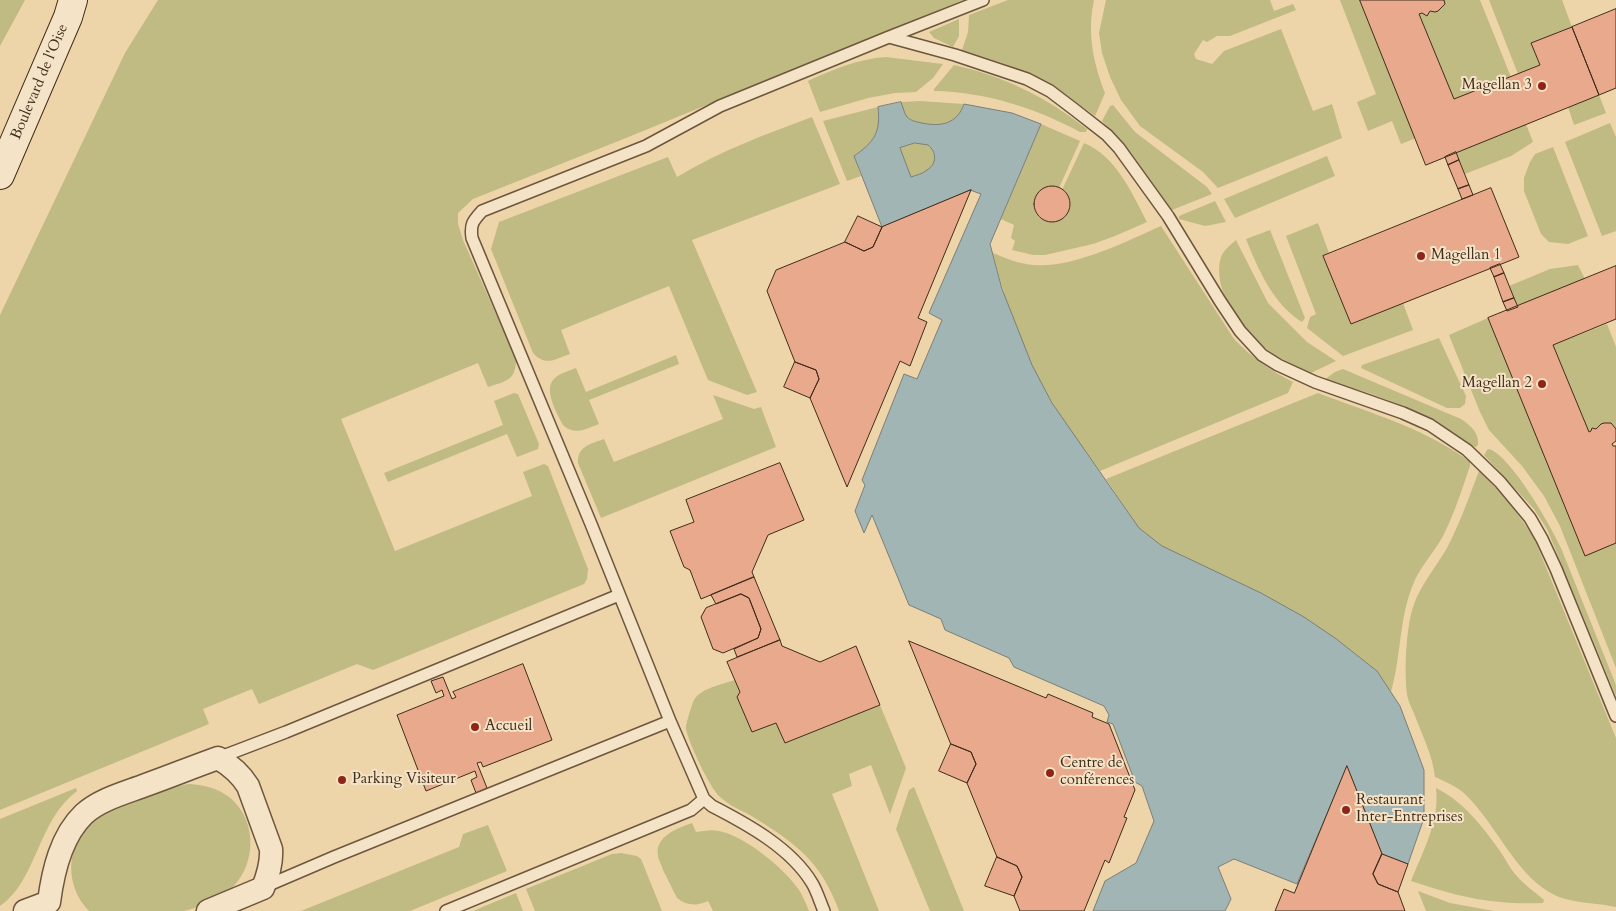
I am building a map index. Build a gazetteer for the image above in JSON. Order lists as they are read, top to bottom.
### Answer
{
  "streets": {
    "main road": ["Boulevard de l'Oise"]
  },
  "places": [
    "Magellan 3",
    "Magellan 1",
    "Magellan 2",
    "Accueil",
    "Centre de conférences",
    "Parking Visiteur",
    "Restaurant Inter-Entreprises"
  ]
}
